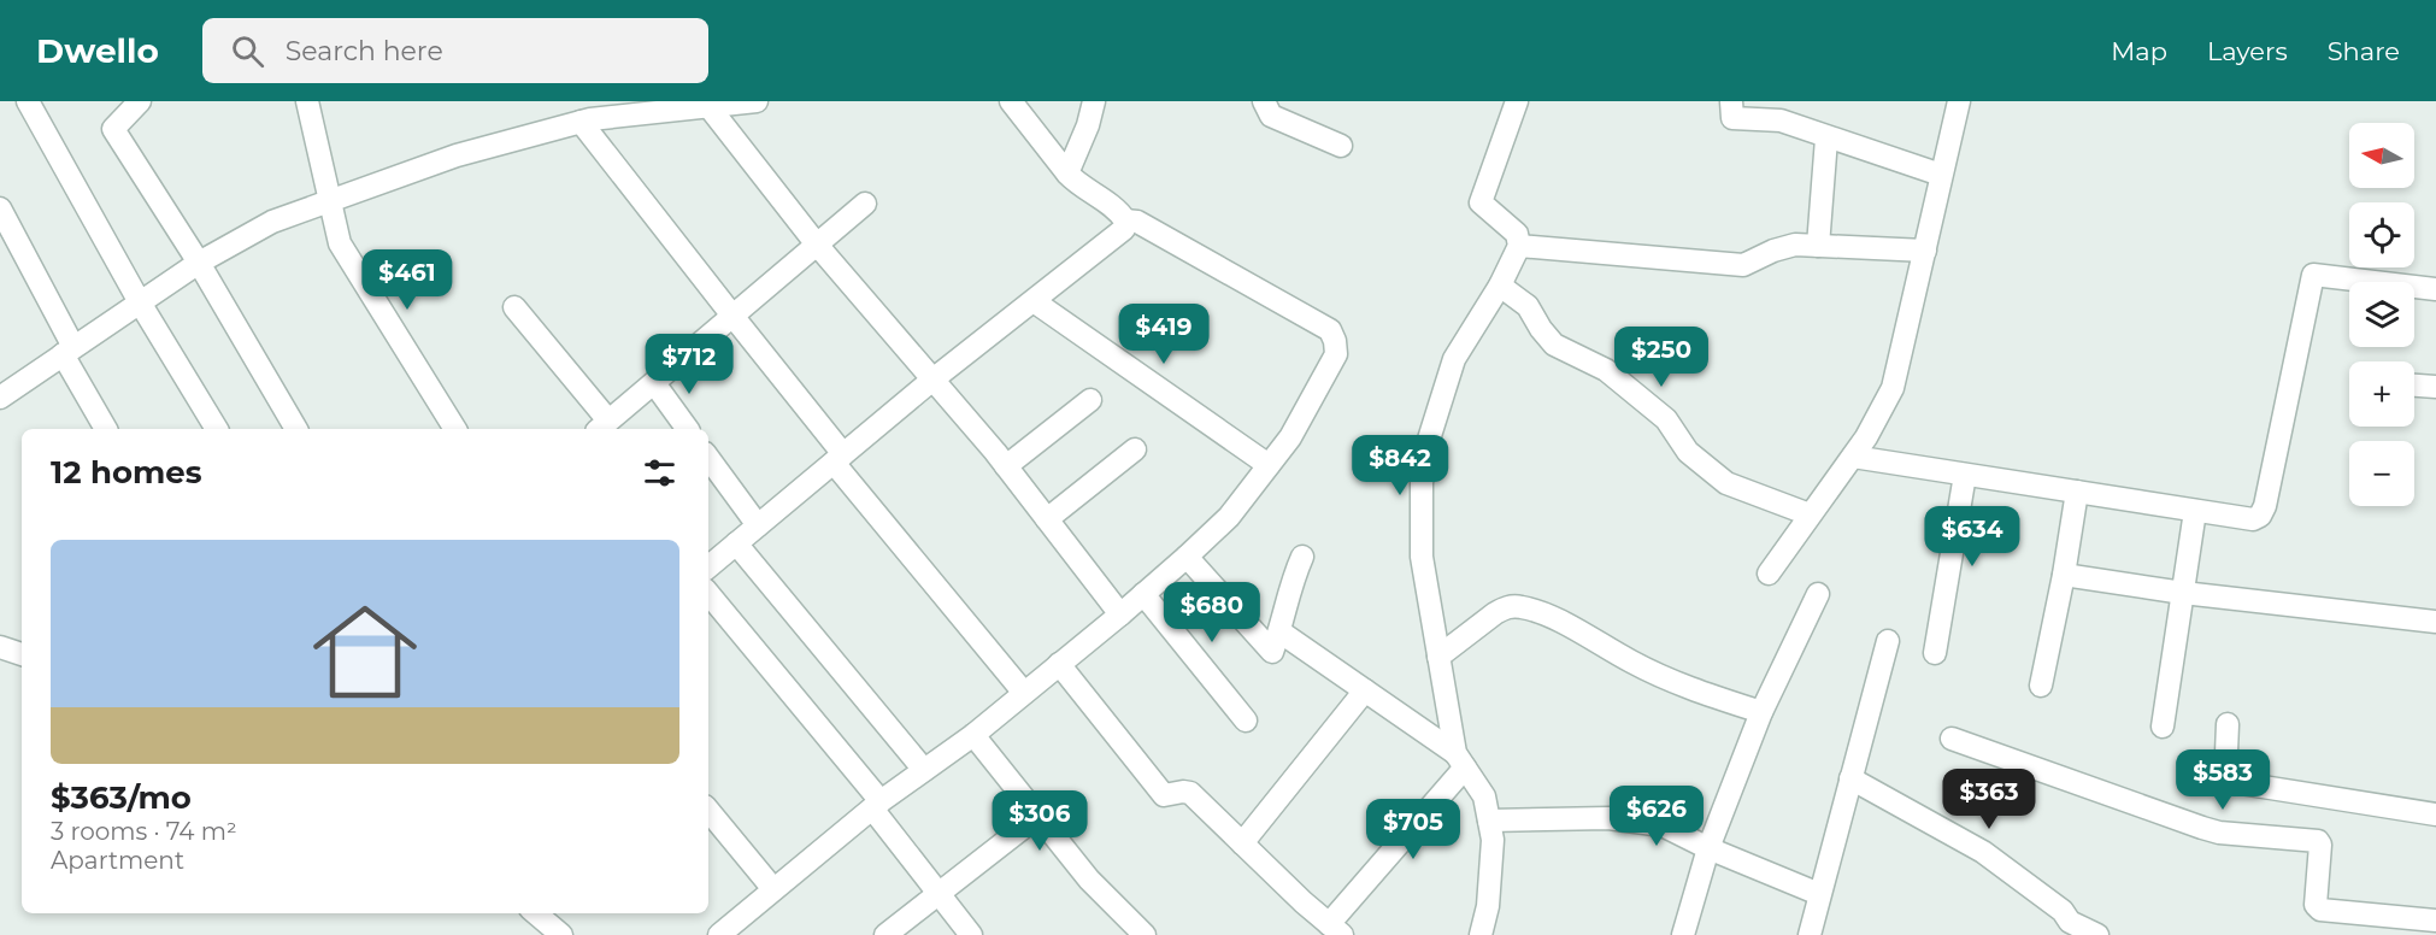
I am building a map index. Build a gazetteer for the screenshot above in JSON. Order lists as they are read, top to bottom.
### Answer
{
  "north": "left",
  "page": {
    "header": "Dwello",
    "search": "Search here",
    "nav": ["Map", "Layers", "Share"],
    "map_buttons": ["+", "−"],
    "price": [
      "$461",
      "$419",
      "$250",
      "$712",
      "$842",
      "$634",
      "$680",
      "$583",
      "$363",
      "$626",
      "$306",
      "$705"
    ],
    "heading": "12 homes",
    "list": [
      {
        "name": "$363/mo",
        "note": "3 rooms · 74 m² · Apartment"
      }
    ]
  }
}
